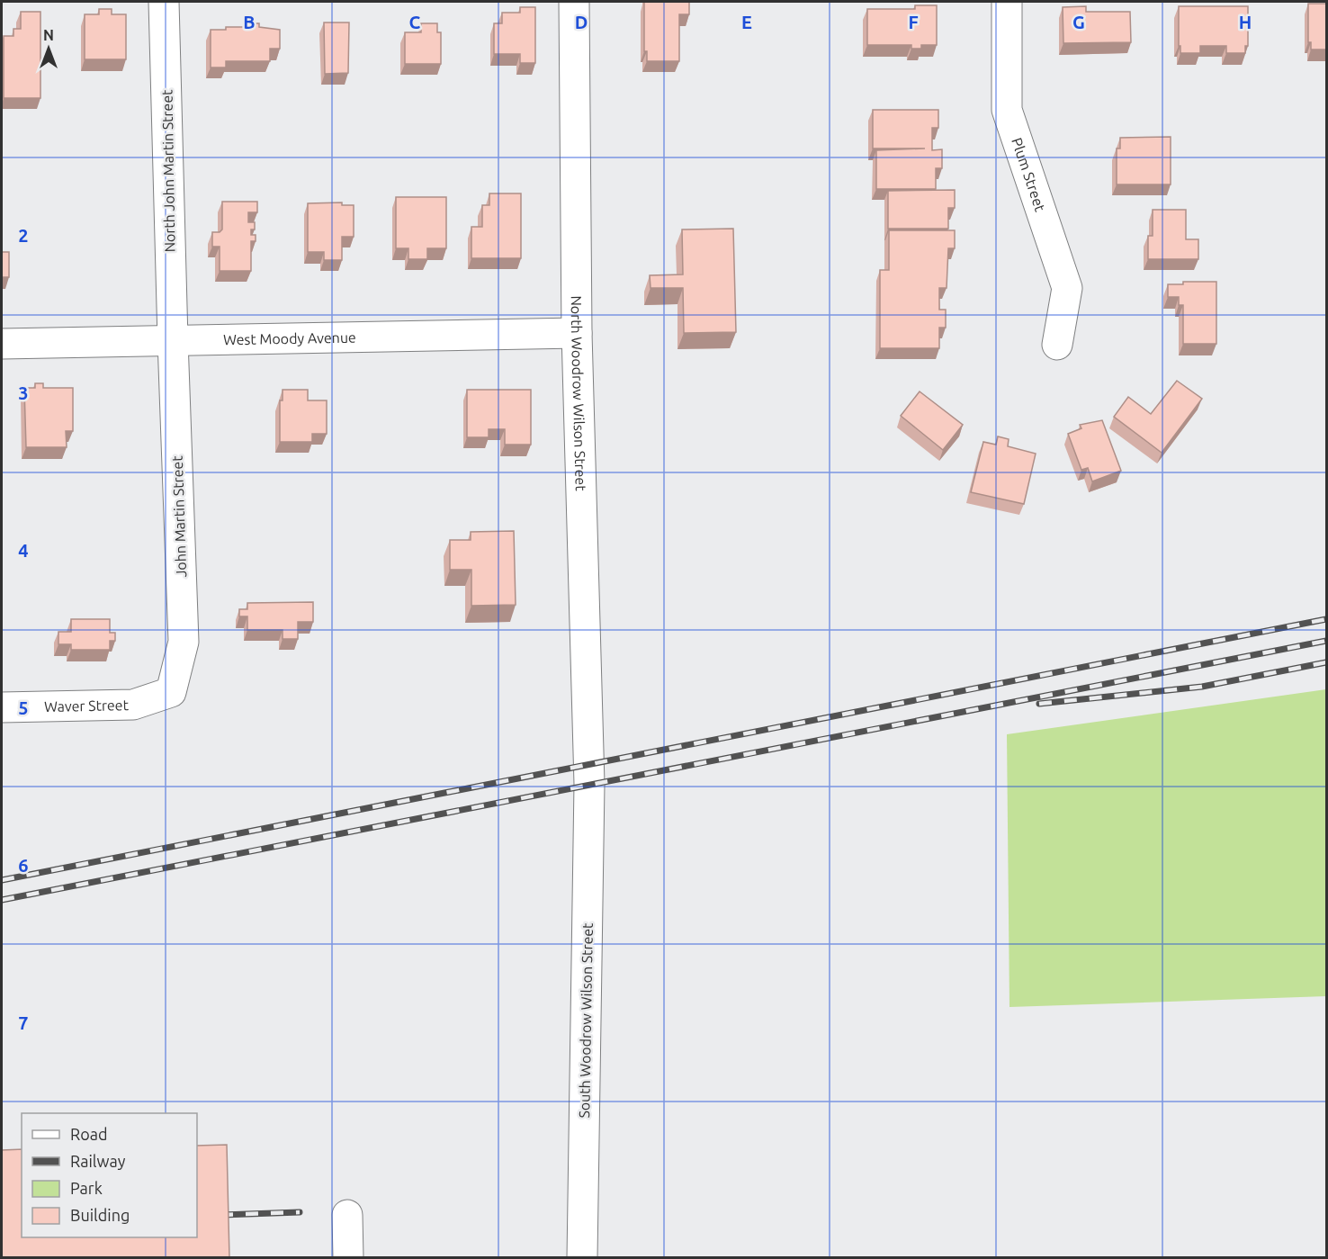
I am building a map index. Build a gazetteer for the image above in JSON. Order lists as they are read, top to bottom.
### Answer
{
  "streets": {
    "street": [
      "North John Martin Street",
      "Plum Street",
      "West Moody Avenue",
      "North Woodrow Wilson Street",
      "John Martin Street",
      "Waver Street",
      "South Woodrow Wilson Street"
    ]
  },
  "crossings": [
    ["North John Martin Street", "West Moody Avenue"],
    ["North John Martin Street", "John Martin Street"],
    ["West Moody Avenue", "North Woodrow Wilson Street"],
    ["West Moody Avenue", "John Martin Street"],
    ["North Woodrow Wilson Street", "South Woodrow Wilson Street"],
    ["John Martin Street", "Waver Street"]
  ],
  "legend": [
    "Road",
    "Railway",
    "Park",
    "Building"
  ],
  "north": "top",
  "grid": {
    "columns": [
      "B",
      "C",
      "D",
      "E",
      "F",
      "G",
      "H"
    ],
    "rows": [
      "2",
      "3",
      "4",
      "5",
      "6",
      "7"
    ]
  }
}
